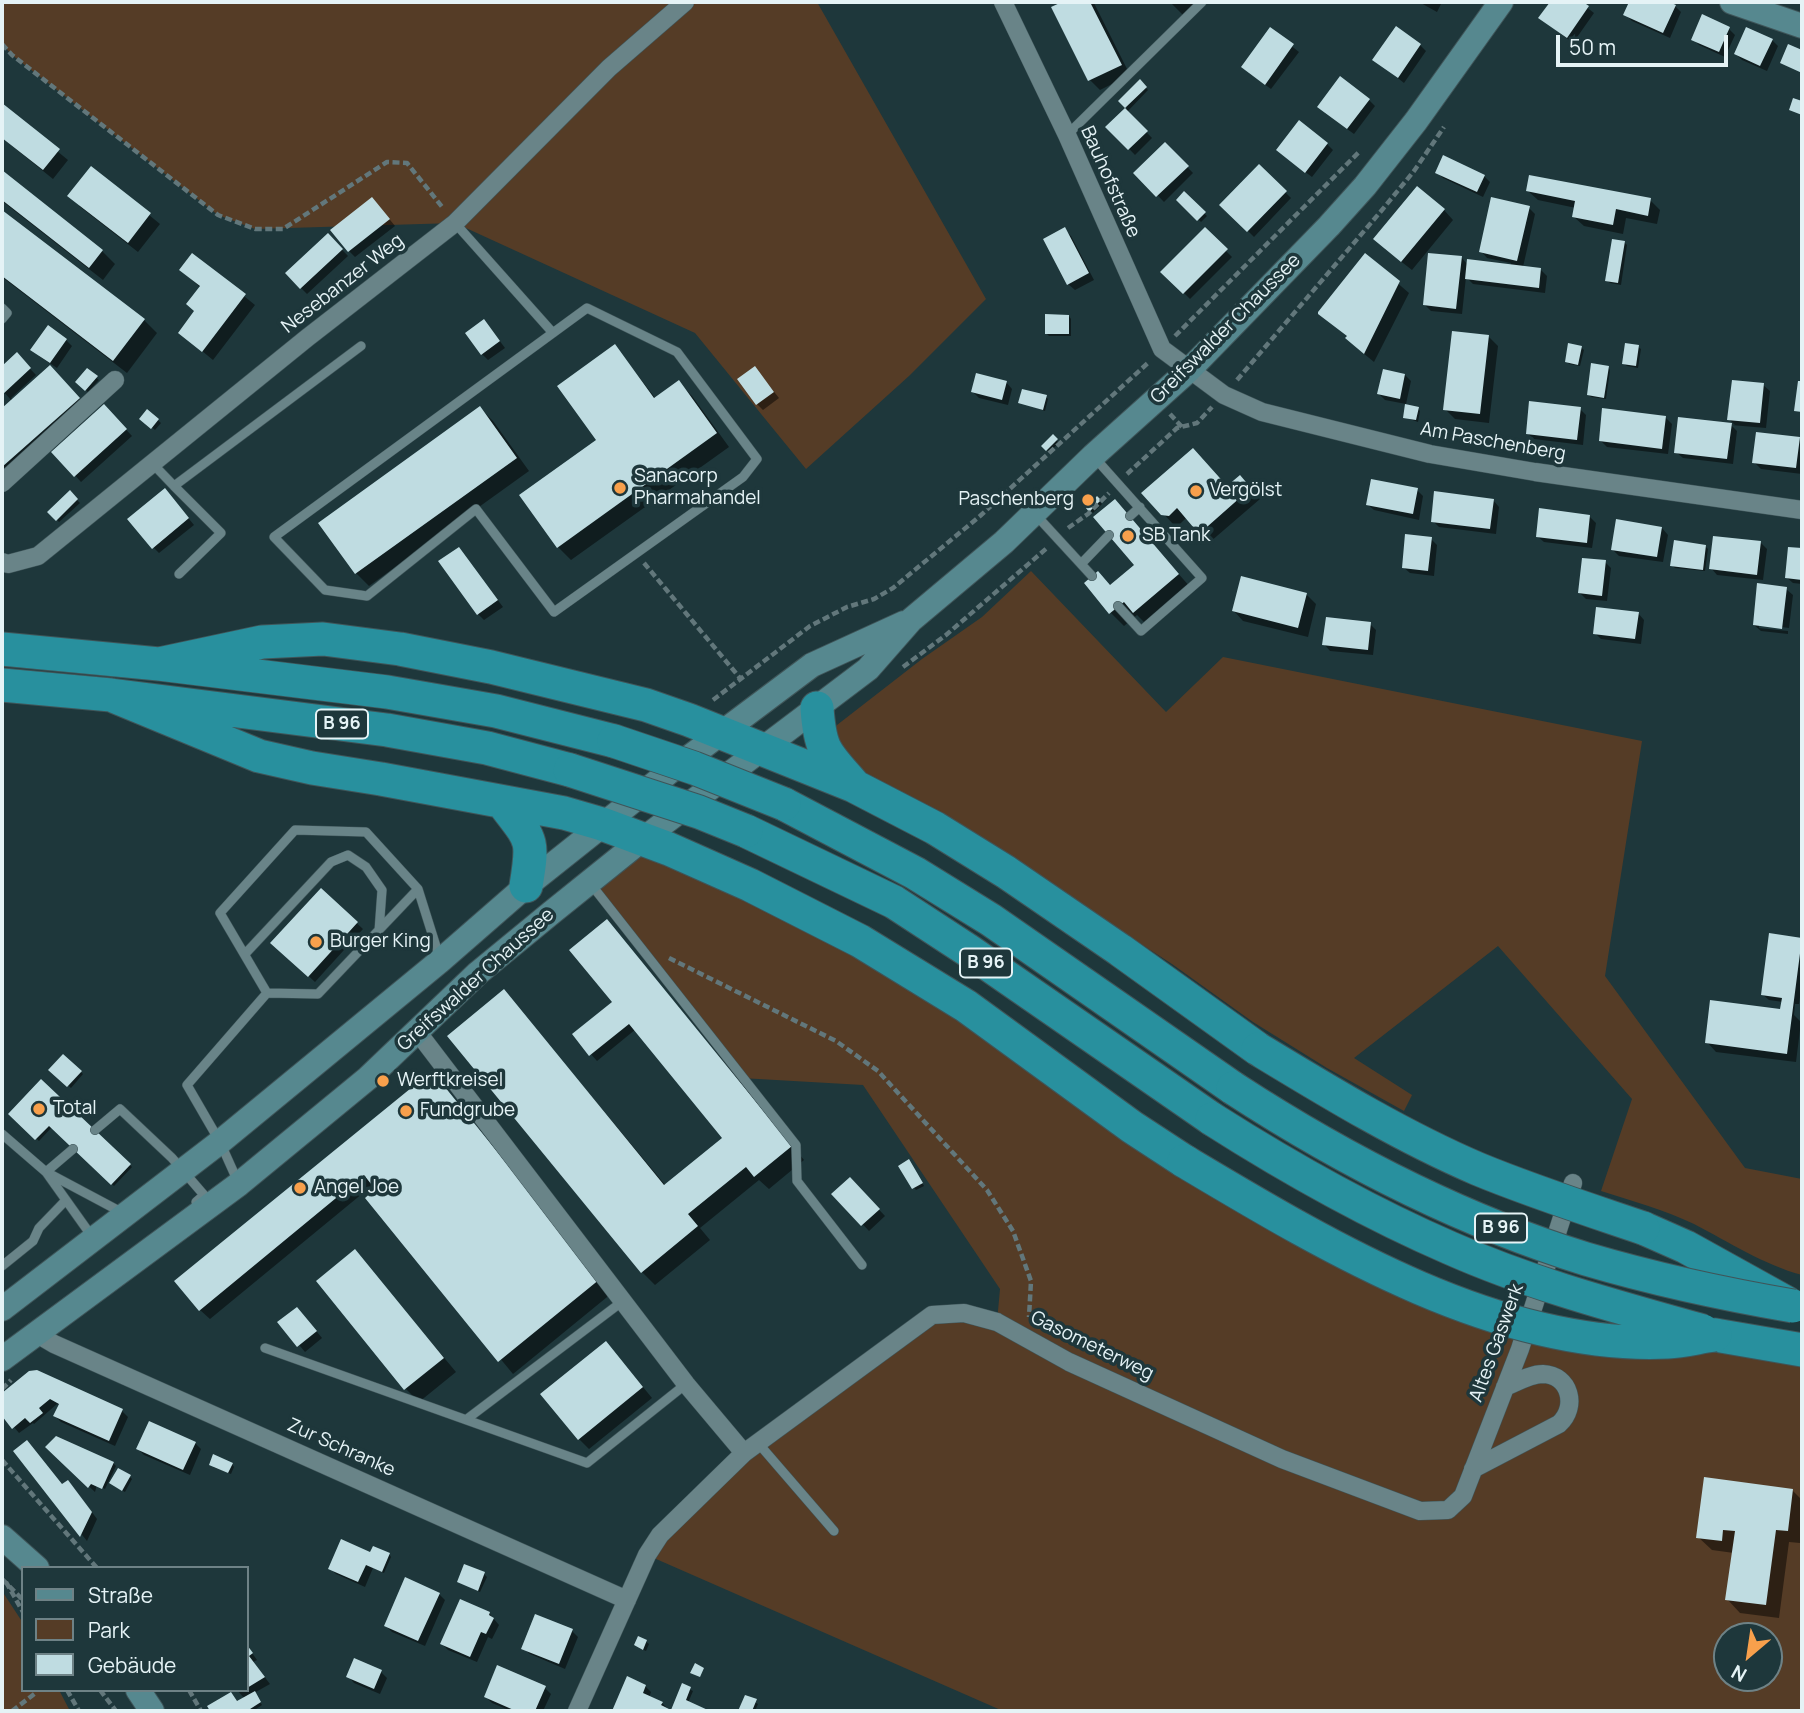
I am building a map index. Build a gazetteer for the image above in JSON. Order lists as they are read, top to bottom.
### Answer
{
  "streets": {
    "highway": ["B 96"],
    "main road": ["Greifswalder Chaussee"],
    "street": [
      "Bauhofstraße",
      "Nesebanzer Weg",
      "Am Paschenberg",
      "Altes Gaswerk",
      "Gasometerweg",
      "Zur Schranke"
    ]
  },
  "crossings": [
    ["Greifswalder Chaussee", "Am Paschenberg"],
    ["Greifswalder Chaussee", "Zur Schranke"],
    ["Altes Gaswerk", "Gasometerweg"],
    ["Gasometerweg", "Zur Schranke"]
  ],
  "places": [
    "Sanacorp Pharmahandel",
    "Vergölst",
    "Paschenberg",
    "SB Tank",
    "Burger King",
    "Werftkreisel",
    "Total",
    "Fundgrube",
    "Angel Joe"
  ],
  "legend": ["Straße", "Park", "Gebäude"],
  "scale_bar": "50 m",
  "north": "bottom left"
}
